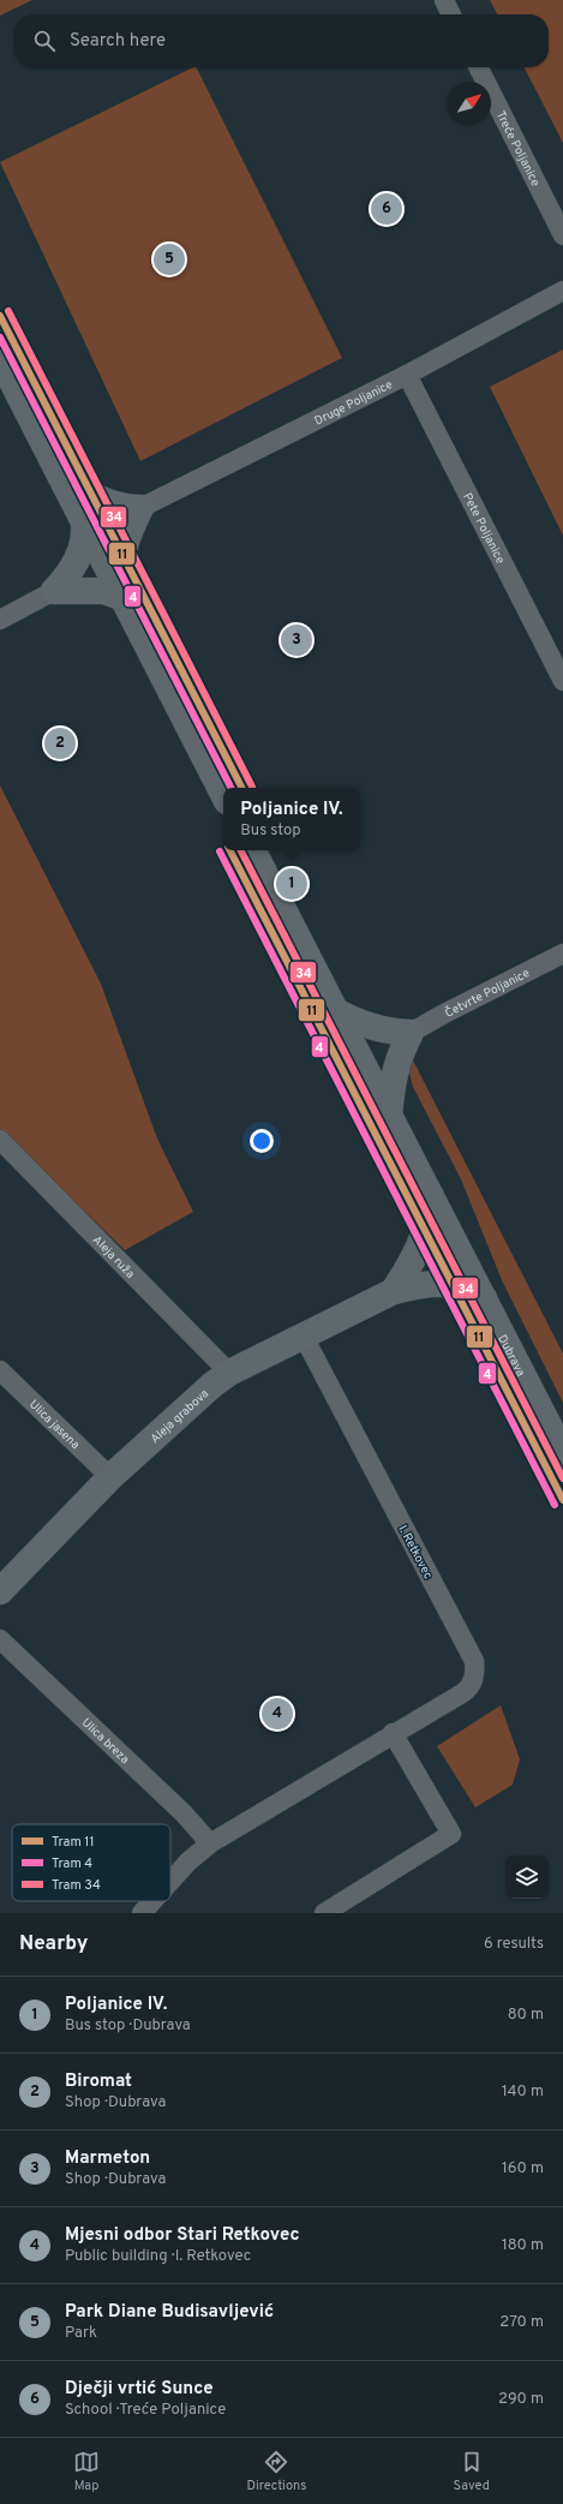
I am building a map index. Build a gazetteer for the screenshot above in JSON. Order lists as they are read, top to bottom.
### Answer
{
  "streets": {
    "main road": ["Dubrava", "Aleja grabova"],
    "street": [
      "Treće Poljanice",
      "Druge Poljanice",
      "Pete Poljanice",
      "Četvrte Poljanice",
      "Aleja ruža",
      "Ulica jasena",
      "I. Retkovec",
      "Ulica breza"
    ]
  },
  "crossings": [
    ["Druge Poljanice", "Pete Poljanice"],
    ["Aleja ruža", "Aleja grabova"],
    ["Dubrava", "Aleja grabova"],
    ["Aleja grabova", "Ulica jasena"],
    ["Aleja grabova", "I. Retkovec"],
    ["I. Retkovec", "Ulica breza"]
  ],
  "lines": ["tram line 34", "tram line 11", "tram line 4"],
  "legend": ["Tram 11", "Tram 4", "Tram 34"],
  "north": "top right",
  "page": {
    "search": "Search here",
    "pins": [
      "6",
      "5",
      "3",
      "2",
      "1",
      "4"
    ],
    "popup": ["Poljanice IV.", "Bus stop"],
    "heading": ["Nearby", "6 results"],
    "list": [
      {
        "mark": "1",
        "name": "Poljanice IV.",
        "note": "Bus stop · Dubrava",
        "value": "80 m"
      },
      {
        "mark": "2",
        "name": "Biromat",
        "note": "Shop · Dubrava",
        "value": "140 m"
      },
      {
        "mark": "3",
        "name": "Marmeton",
        "note": "Shop · Dubrava",
        "value": "160 m"
      },
      {
        "mark": "4",
        "name": "Mjesni odbor Stari Retkovec",
        "note": "Public building · I. Retkovec",
        "value": "180 m"
      },
      {
        "mark": "5",
        "name": "Park Diane Budisavljević",
        "note": "Park",
        "value": "270 m"
      },
      {
        "mark": "6",
        "name": "Dječji vrtić Sunce",
        "note": "School · Treće Poljanice",
        "value": "290 m"
      }
    ],
    "nav": ["Map", "Directions", "Saved"]
  }
}
